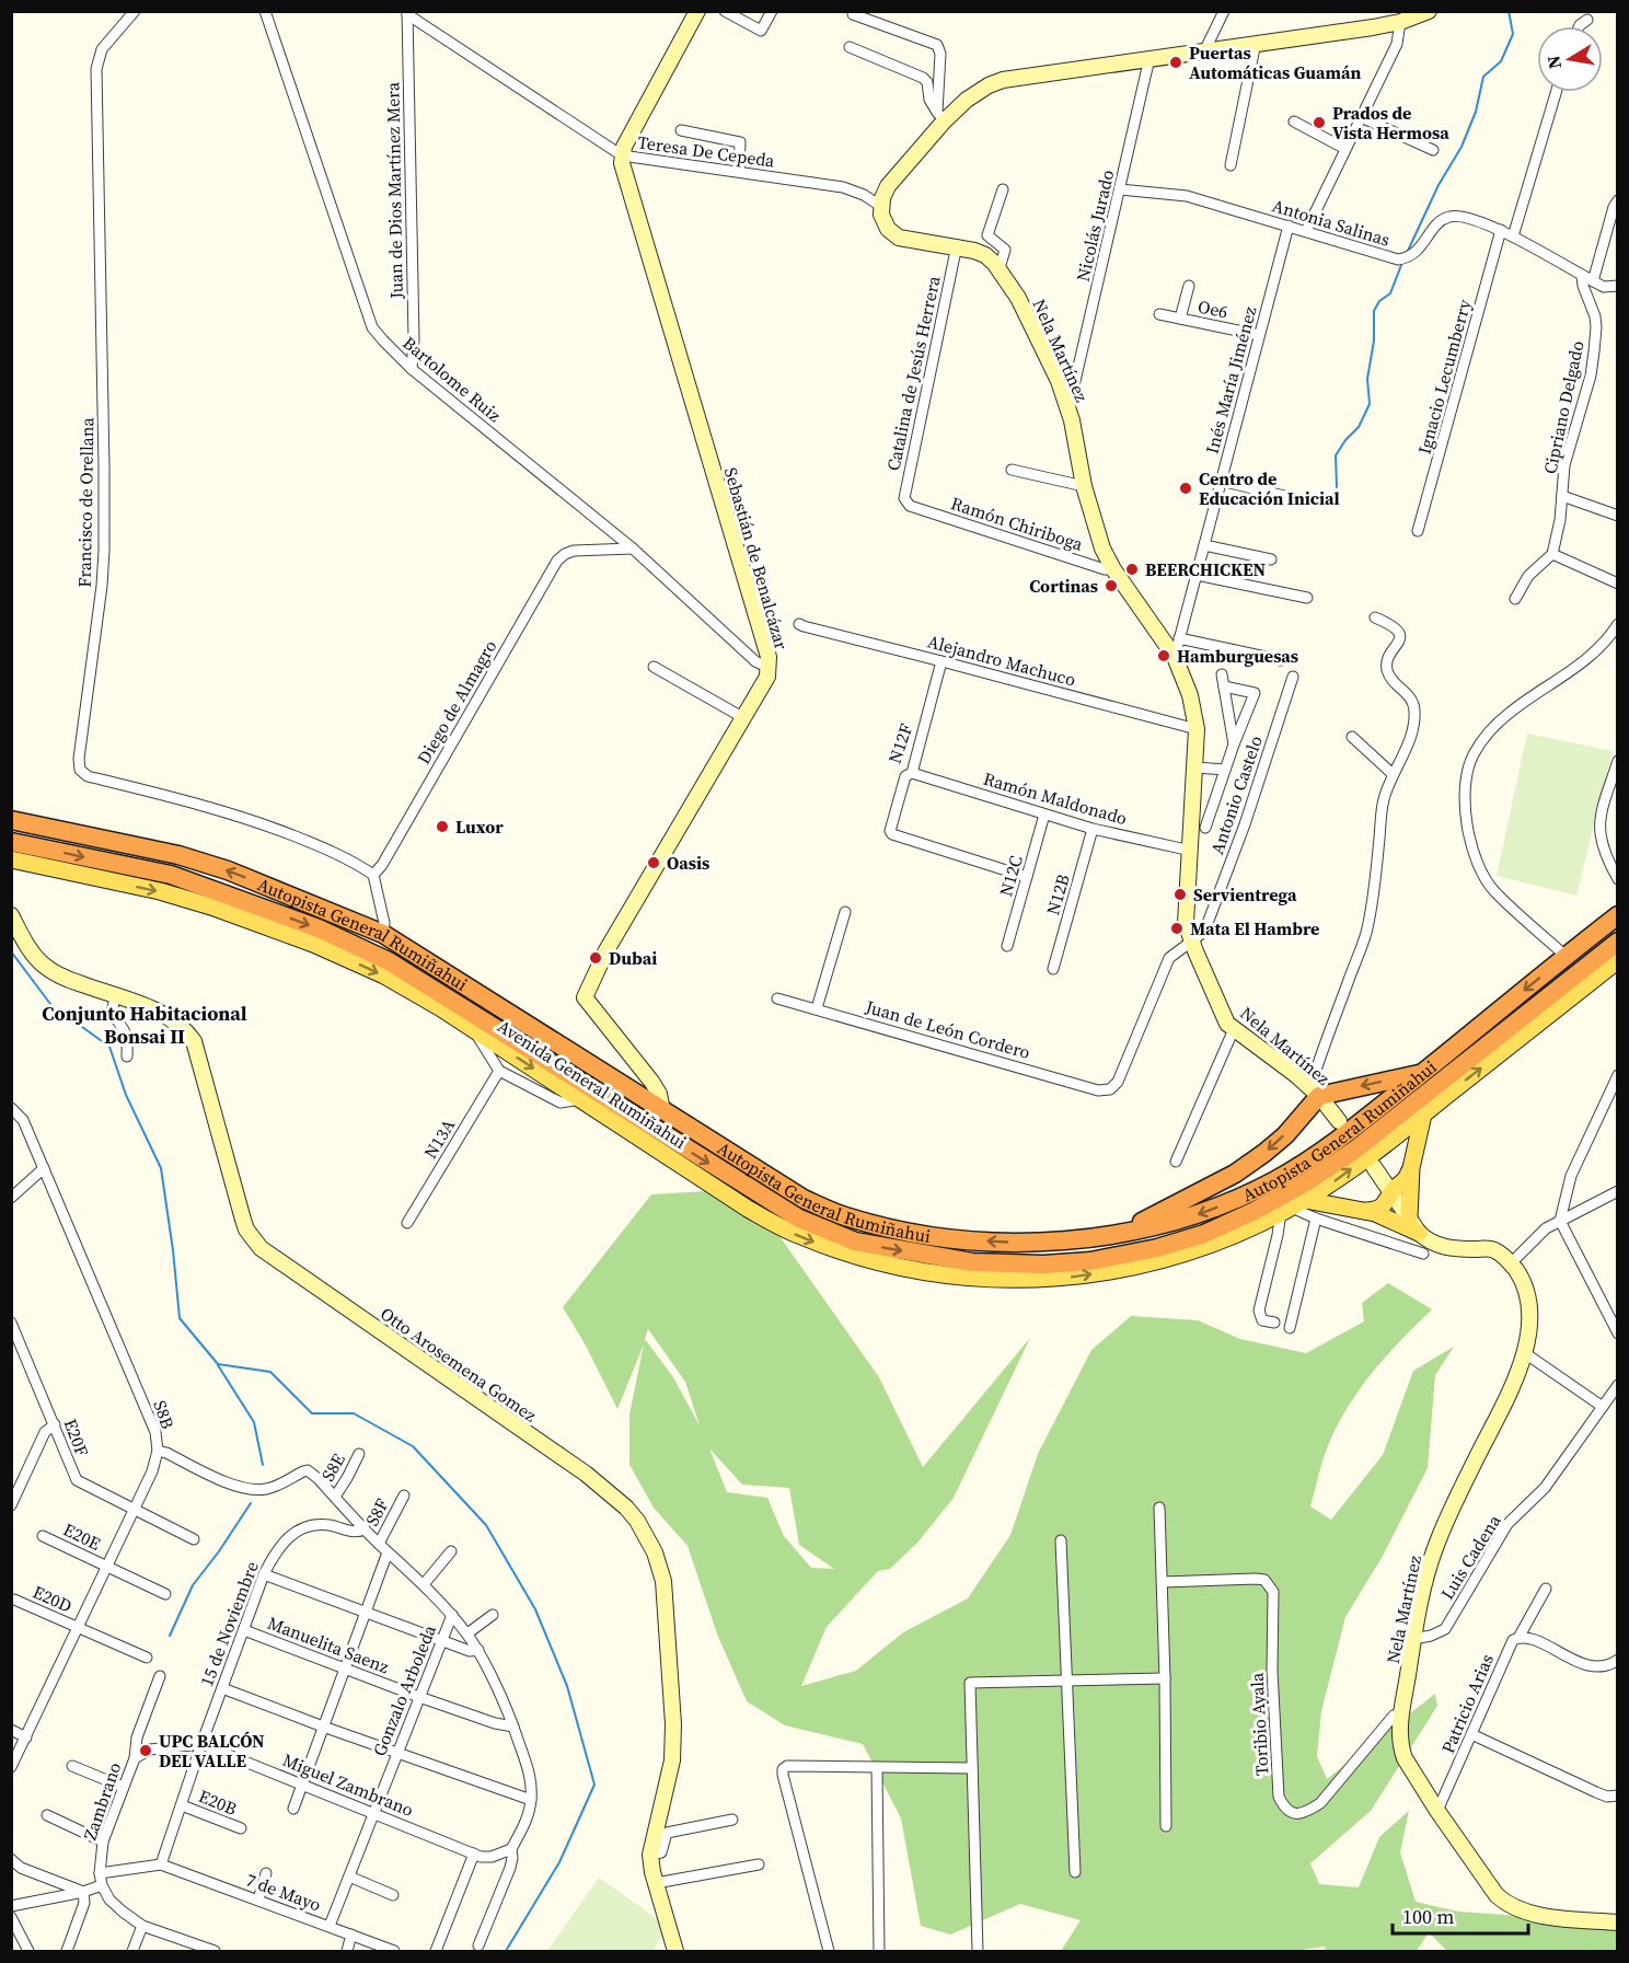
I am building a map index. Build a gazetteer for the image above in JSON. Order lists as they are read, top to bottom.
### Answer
{
  "streets": {
    "highway": ["Autopista General Rumiñahui"],
    "main road": [
      "Nela Martínez",
      "Sebastián de Benalcázar",
      "Avenida General Rumiñahui",
      "Otto Arosemena Gomez"
    ],
    "street": [
      "Teresa De Cepeda",
      "Juan de Dios Martínez Mera",
      "Antonia Salinas",
      "Nicolás Jurado",
      "Oe6",
      "Catalina de Jesús Herrera",
      "Ignacio Lecumberry",
      "Bartolome Ruiz",
      "Inés María Jiménez",
      "Cipriano Delgado",
      "Francisco de Orellana",
      "Ramón Chiriboga",
      "Alejandro Machuco",
      "Diego de Almagro",
      "N12F",
      "Antonio Castelo",
      "Ramón Maldonado",
      "N12C",
      "N12B",
      "Juan de León Cordero",
      "N13A",
      "S8B",
      "E20F",
      "S8E",
      "S8F",
      "E20E",
      "Luis Cadena",
      "E20D",
      "15 de Noviembre",
      "Manuelita Saenz",
      "Gonzalo Arboleda",
      "Patricio Arias",
      "Toribio Ayala",
      "Miguel Zambrano",
      "Zambrano",
      "E20B",
      "7 de Mayo"
    ]
  },
  "crossings": [
    ["Teresa De Cepeda", "Juan de Dios Martínez Mera"],
    ["Teresa De Cepeda", "Nela Martínez"],
    ["Teresa De Cepeda", "Sebastián de Benalcázar"],
    ["Juan de Dios Martínez Mera", "Bartolome Ruiz"],
    ["Antonia Salinas", "Nicolás Jurado"],
    ["Antonia Salinas", "Ignacio Lecumberry"],
    ["Antonia Salinas", "Inés María Jiménez"],
    ["Antonia Salinas", "Cipriano Delgado"],
    ["Nicolás Jurado", "Nela Martínez"],
    ["Oe6", "Inés María Jiménez"],
    ["Nela Martínez", "Catalina de Jesús Herrera"],
    ["Nela Martínez", "Inés María Jiménez"],
    ["Nela Martínez", "Ramón Chiriboga"],
    ["Nela Martínez", "Alejandro Machuco"],
    ["Nela Martínez", "Antonio Castelo"],
    ["Nela Martínez", "Ramón Maldonado"],
    ["Nela Martínez", "Luis Cadena"],
    ["Nela Martínez", "Patricio Arias"],
    ["Nela Martínez", "Toribio Ayala"],
    ["Catalina de Jesús Herrera", "Ramón Chiriboga"],
    ["Bartolome Ruiz", "Sebastián de Benalcázar"],
    ["Bartolome Ruiz", "Diego de Almagro"],
    ["Francisco de Orellana", "Diego de Almagro"],
    ["Sebastián de Benalcázar", "Autopista General Rumiñahui"],
    ["Alejandro Machuco", "N12F"],
    ["N12F", "Ramón Maldonado"],
    ["N12F", "N12C"],
    ["Antonio Castelo", "Juan de León Cordero"],
    ["Ramón Maldonado", "N12C"],
    ["Ramón Maldonado", "N12B"],
    ["S8B", "E20F"],
    ["S8B", "E20E"],
    ["S8B", "E20D"],
    ["15 de Noviembre", "Manuelita Saenz"],
    ["15 de Noviembre", "Miguel Zambrano"],
    ["15 de Noviembre", "E20B"],
    ["15 de Noviembre", "7 de Mayo"],
    ["Manuelita Saenz", "Gonzalo Arboleda"],
    ["Gonzalo Arboleda", "Miguel Zambrano"],
    ["Gonzalo Arboleda", "7 de Mayo"],
    ["Miguel Zambrano", "Zambrano"]
  ],
  "one_way": ["Avenida General Rumiñahui"],
  "districts": ["Conjunto Habitacional Bonsai II"],
  "places": [
    "Puertas Automáticas Guamán",
    "Prados de Vista Hermosa",
    "Centro de Educación Inicial",
    "BEERCHICKEN",
    "Cortinas",
    "Hamburguesas",
    "Luxor",
    "Oasis",
    "Servientrega",
    "Mata El Hambre",
    "Dubai",
    "UPC BALCÓN DEL VALLE"
  ],
  "scale_bar": "100 m",
  "north": "left"
}
